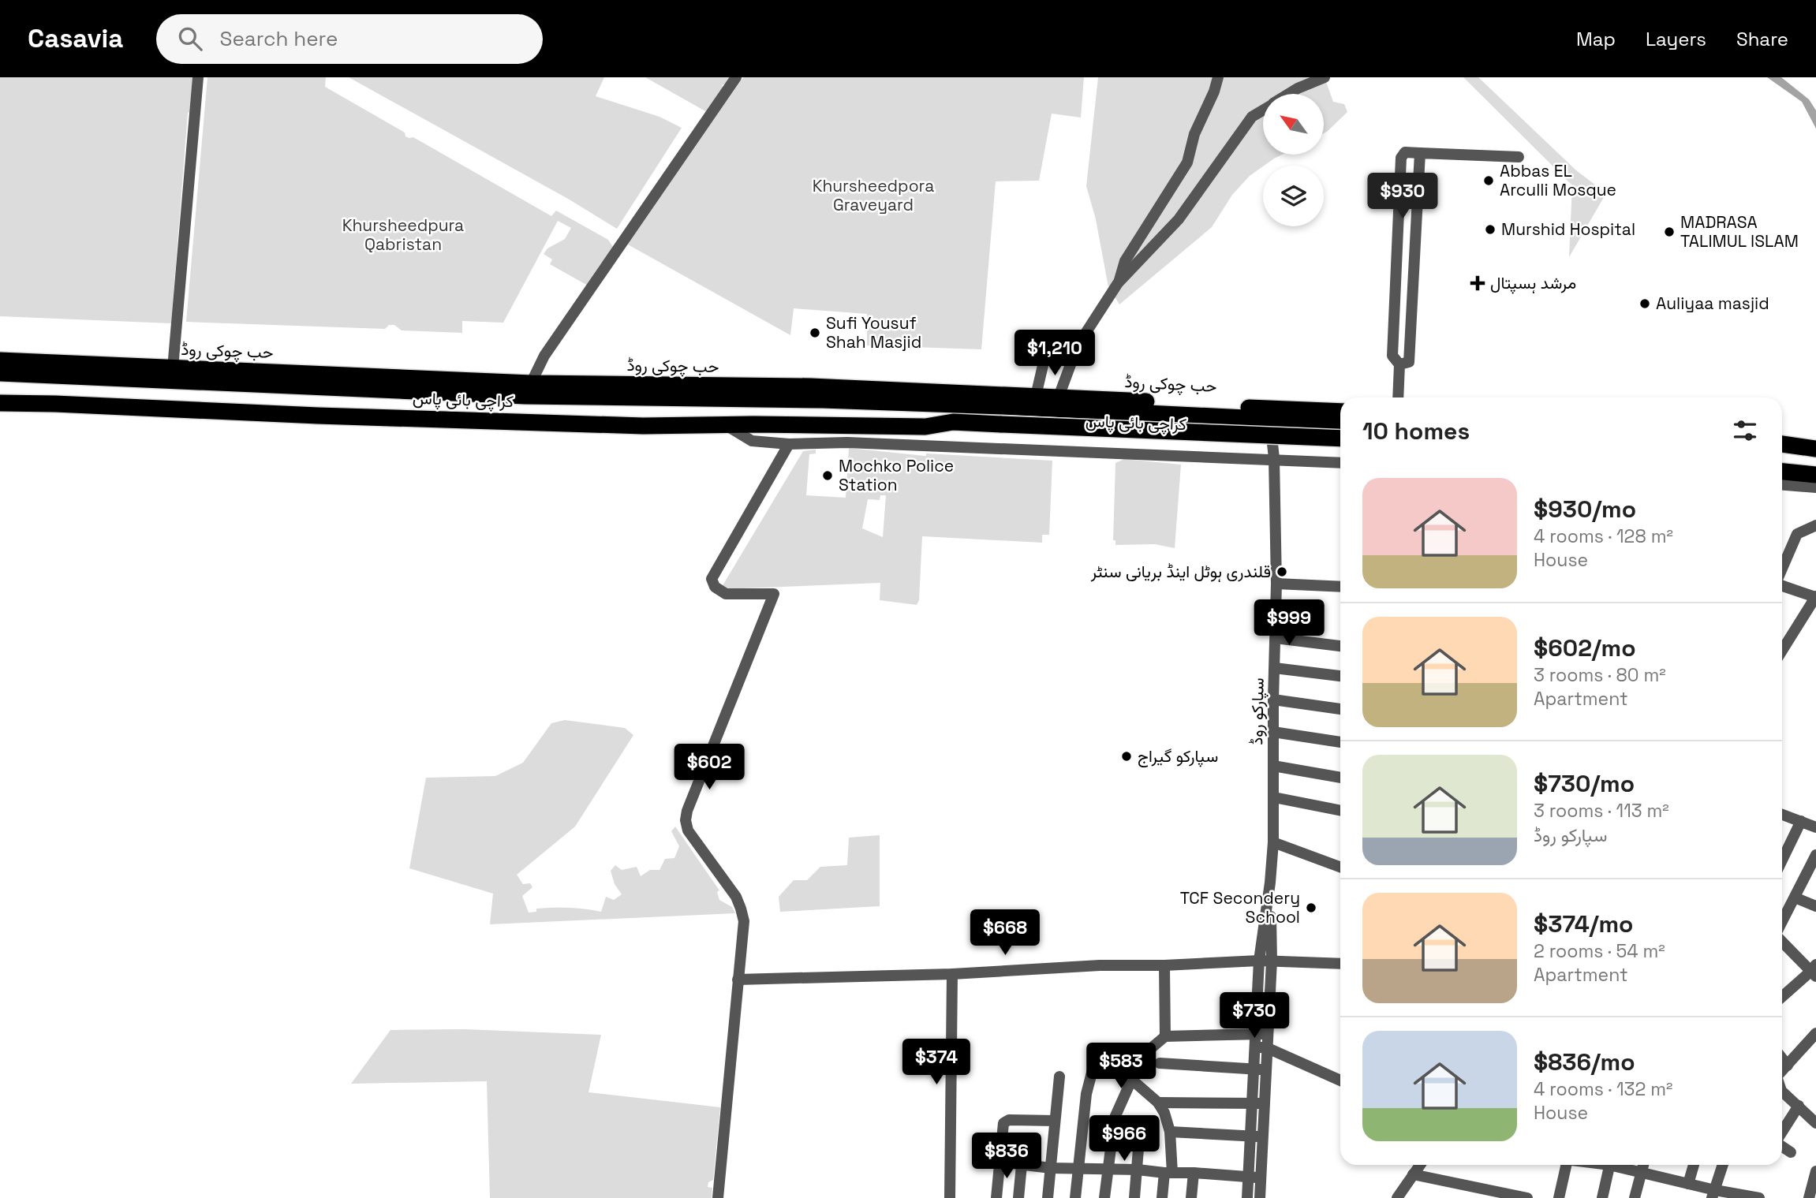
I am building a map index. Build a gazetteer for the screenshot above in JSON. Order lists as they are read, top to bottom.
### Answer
{
  "streets": {
    "highway": ["حب چوکی روڈ", "کراچی بائی پاس"],
    "street": ["سپارکو روڈ"]
  },
  "crossings": [
    ["حب چوکی روڈ", "سپارکو روڈ"]
  ],
  "parks": ["Khursheedpora Graveyard", "Khursheedpura Qabristan"],
  "places": {
    "other": [
      "Abbas EL Arculli Mosque",
      "Murshid Hospital",
      "MADRASA TALIMUL ISLAM",
      "Auliyaa masjid",
      "Sufi Yousuf Shah Masjid",
      "Mochko Police Station",
      "قلندری ہوٹل اینڈ بریانی سنٹر",
      "سپارکو گیراج",
      "TCF Secondery School"
    ],
    "health": ["مرشد ہسپتال"]
  },
  "north": "top left",
  "page": {
    "header": "Casavia",
    "search": "Search here",
    "nav": ["Map", "Layers", "Share"],
    "price": [
      "$930",
      "$1,210",
      "$999",
      "$602",
      "$668",
      "$730",
      "$374",
      "$583",
      "$966",
      "$836"
    ],
    "heading": "10 homes",
    "list": [
      {
        "name": "$930/mo",
        "note": "4 rooms · 128 m² · House"
      },
      {
        "name": "$602/mo",
        "note": "3 rooms · 80 m² · Apartment"
      },
      {
        "name": "$730/mo",
        "note": "3 rooms · 113 m² · سپارکو روڈ"
      },
      {
        "name": "$374/mo",
        "note": "2 rooms · 54 m² · Apartment"
      },
      {
        "name": "$836/mo",
        "note": "4 rooms · 132 m² · House"
      }
    ]
  }
}
